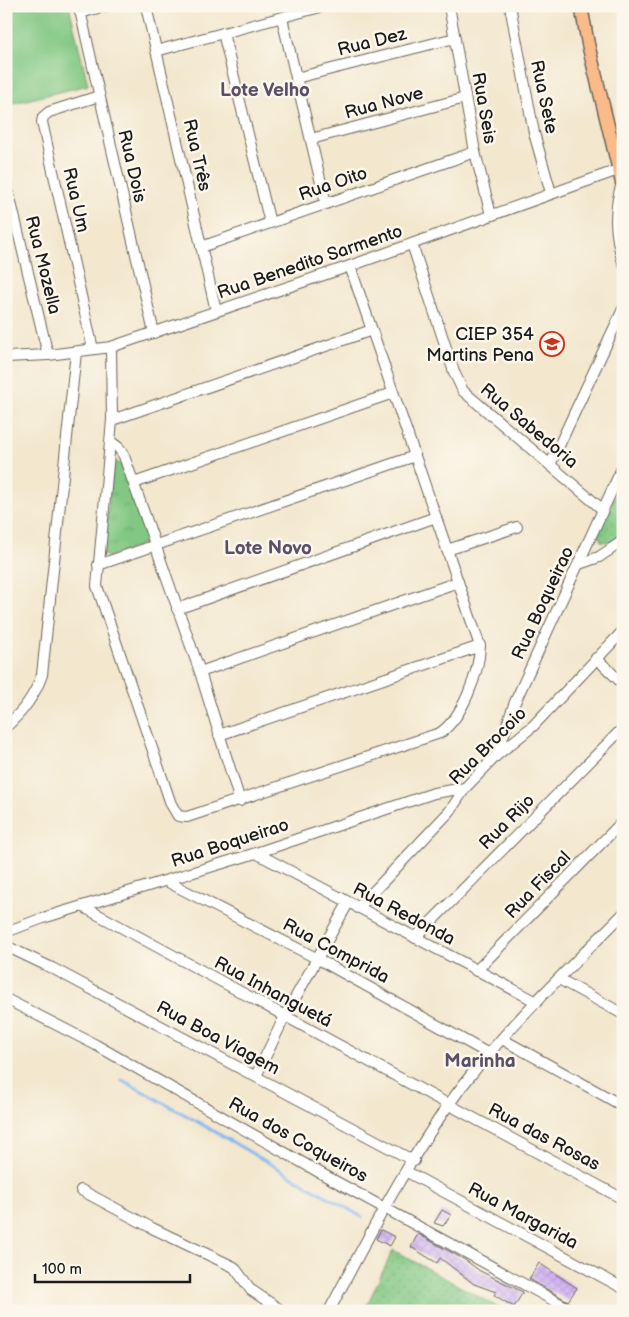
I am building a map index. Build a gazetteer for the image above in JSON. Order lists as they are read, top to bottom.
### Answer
{
  "streets": {
    "street": [
      "Rua Dez",
      "Rua Sete",
      "Rua Nove",
      "Rua Seis",
      "Rua Três",
      "Rua Dois",
      "Rua Oito",
      "Rua Um",
      "Rua Benedito Sarmento",
      "Rua Mozella",
      "Rua Sabedoria",
      "Rua Boqueirao",
      "Rua Brocoio",
      "Rua Rijo",
      "Rua Fiscal",
      "Rua Redonda",
      "Rua Comprida",
      "Rua Inhanguetá",
      "Rua Boa Viagem",
      "Rua das Rosas",
      "Rua dos Coqueiros",
      "Rua Margarida"
    ]
  },
  "crossings": [
    ["Rua Dez", "Rua Seis"],
    ["Rua Sete", "Rua Benedito Sarmento"],
    ["Rua Nove", "Rua Seis"],
    ["Rua Seis", "Rua Oito"],
    ["Rua Seis", "Rua Benedito Sarmento"],
    ["Rua Três", "Rua Oito"],
    ["Rua Três", "Rua Benedito Sarmento"],
    ["Rua Dois", "Rua Um"],
    ["Rua Dois", "Rua Benedito Sarmento"],
    ["Rua Um", "Rua Benedito Sarmento"],
    ["Rua Benedito Sarmento", "Rua Mozella"],
    ["Rua Benedito Sarmento", "Rua Sabedoria"],
    ["Rua Sabedoria", "Rua Boqueirao"],
    ["Rua Boqueirao", "Rua Brocoio"],
    ["Rua Boqueirao", "Rua Redonda"],
    ["Rua Boqueirao", "Rua Comprida"],
    ["Rua Boqueirao", "Rua Inhanguetá"],
    ["Rua Brocoio", "Rua Redonda"],
    ["Rua Rijo", "Rua Redonda"],
    ["Rua Fiscal", "Rua Redonda"],
    ["Rua Inhanguetá", "Rua das Rosas"]
  ],
  "districts": ["Lote Velho", "Lote Novo", "Marinha"],
  "places": {
    "school or university": ["CIEP 354 Martins Pena"]
  },
  "scale_bar": "100 m"
}
